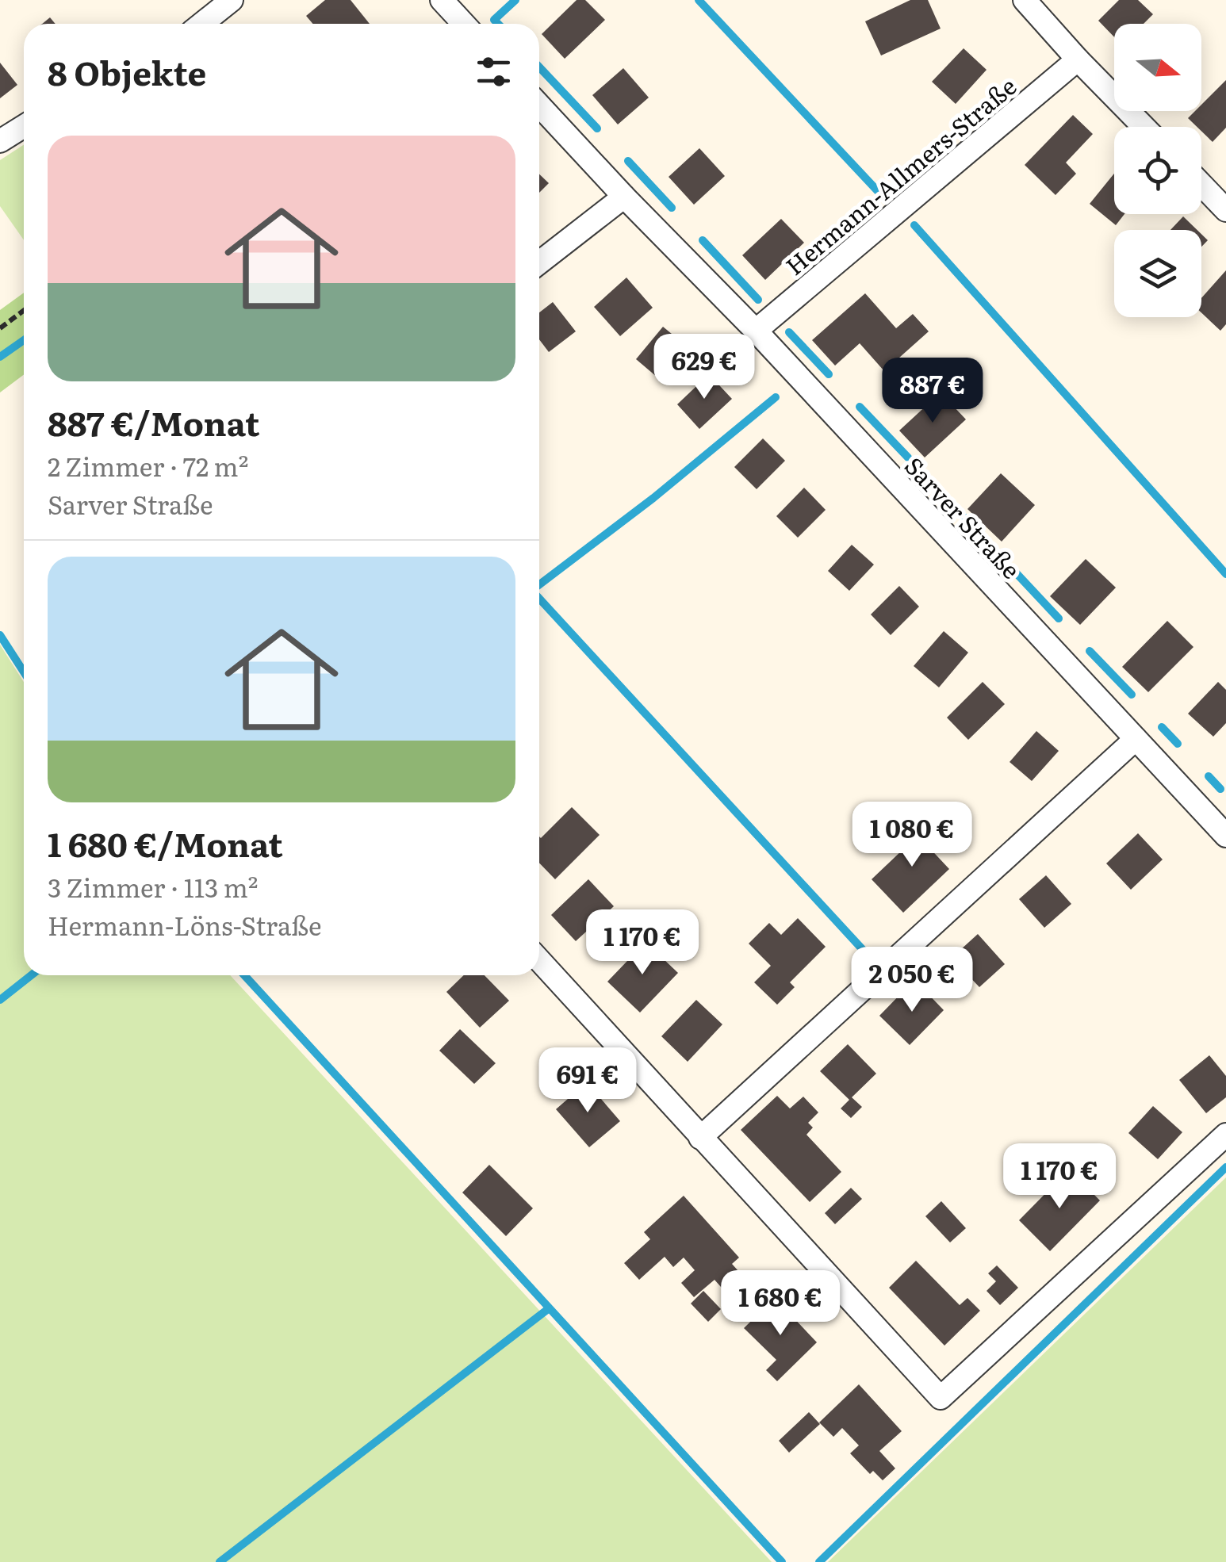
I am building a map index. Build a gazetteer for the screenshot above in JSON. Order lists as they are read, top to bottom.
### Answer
{
  "streets": {
    "street": ["Hermann-Allmers-Straße", "Sarver Straße"]
  },
  "crossings": [
    ["Hermann-Allmers-Straße", "Sarver Straße"]
  ],
  "north": "right",
  "page": {
    "heading": "8 Objekte",
    "list": [
      {
        "name": "887 €/Monat",
        "note": "2 Zimmer · 72 m² · Sarver Straße"
      },
      {
        "name": "1 680 €/Monat",
        "note": "3 Zimmer · 113 m² · Hermann-Löns-Straße"
      }
    ],
    "price": [
      "629 €",
      "887 €",
      "1 080 €",
      "1 170 €",
      "2 050 €",
      "691 €",
      "1 170 €",
      "1 680 €"
    ]
  }
}
